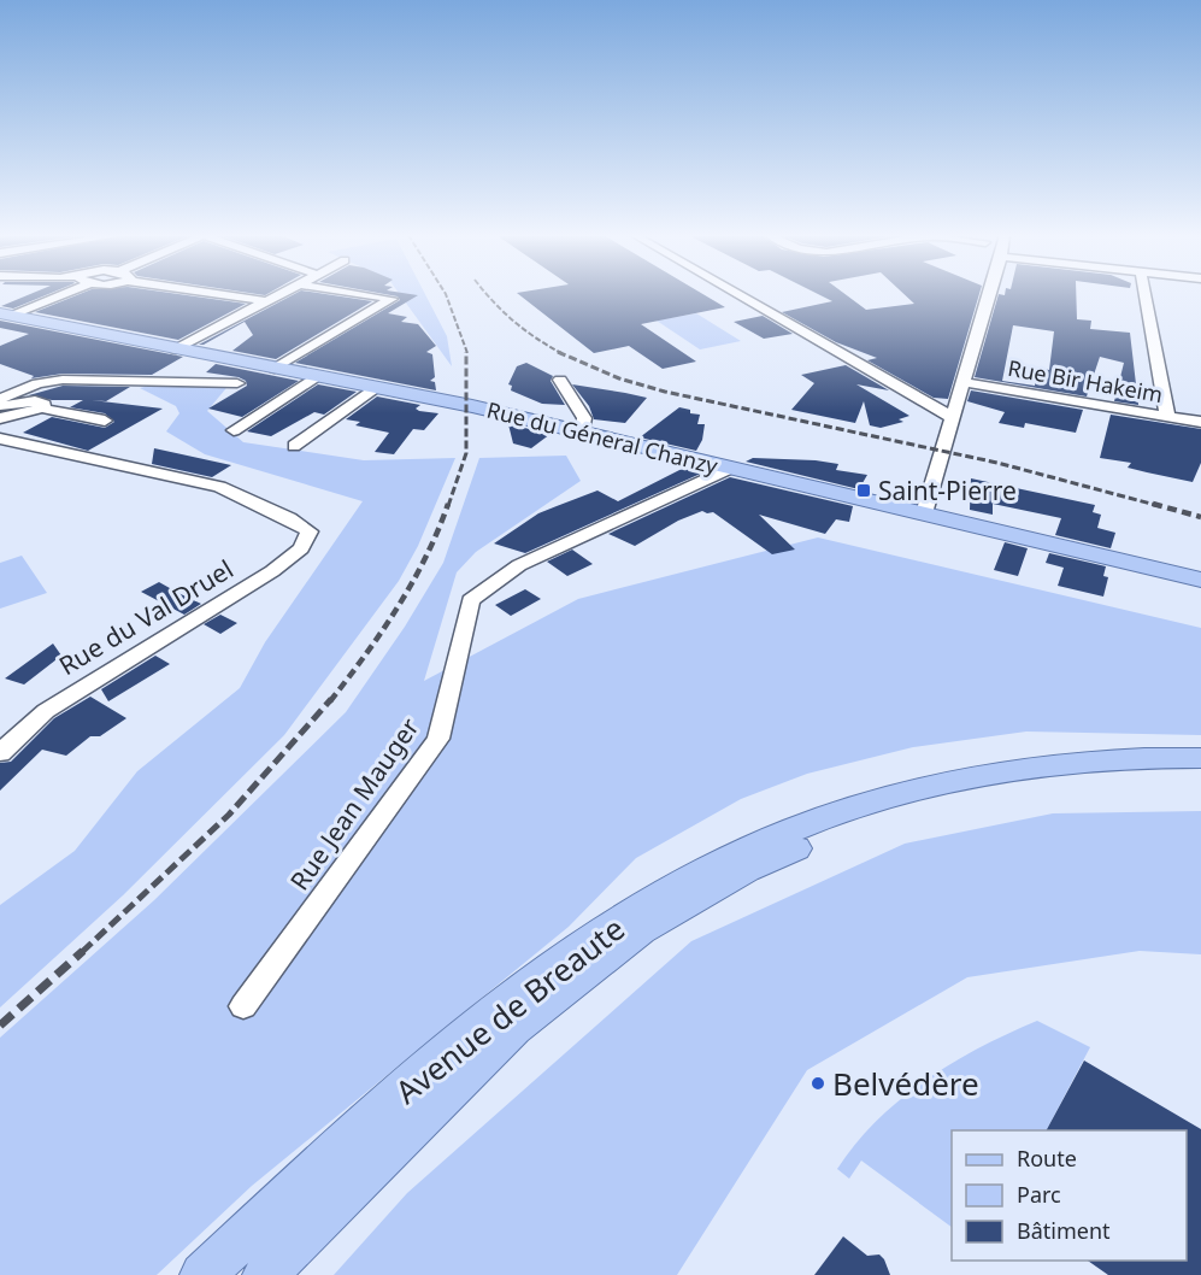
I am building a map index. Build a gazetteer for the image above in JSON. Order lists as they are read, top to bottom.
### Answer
{
  "streets": {
    "main road": ["Rue du Géneral Chanzy", "Avenue de Breaute"],
    "street": ["Rue Bir Hakeim", "Rue du Val Druel", "Rue Jean Mauger"]
  },
  "crossings": [
    ["Rue du Géneral Chanzy", "Rue Jean Mauger"]
  ],
  "places": {
    "transit": ["Saint-Pierre"],
    "other": ["Belvédère"]
  },
  "legend": ["Route", "Parc", "Bâtiment"]
}
